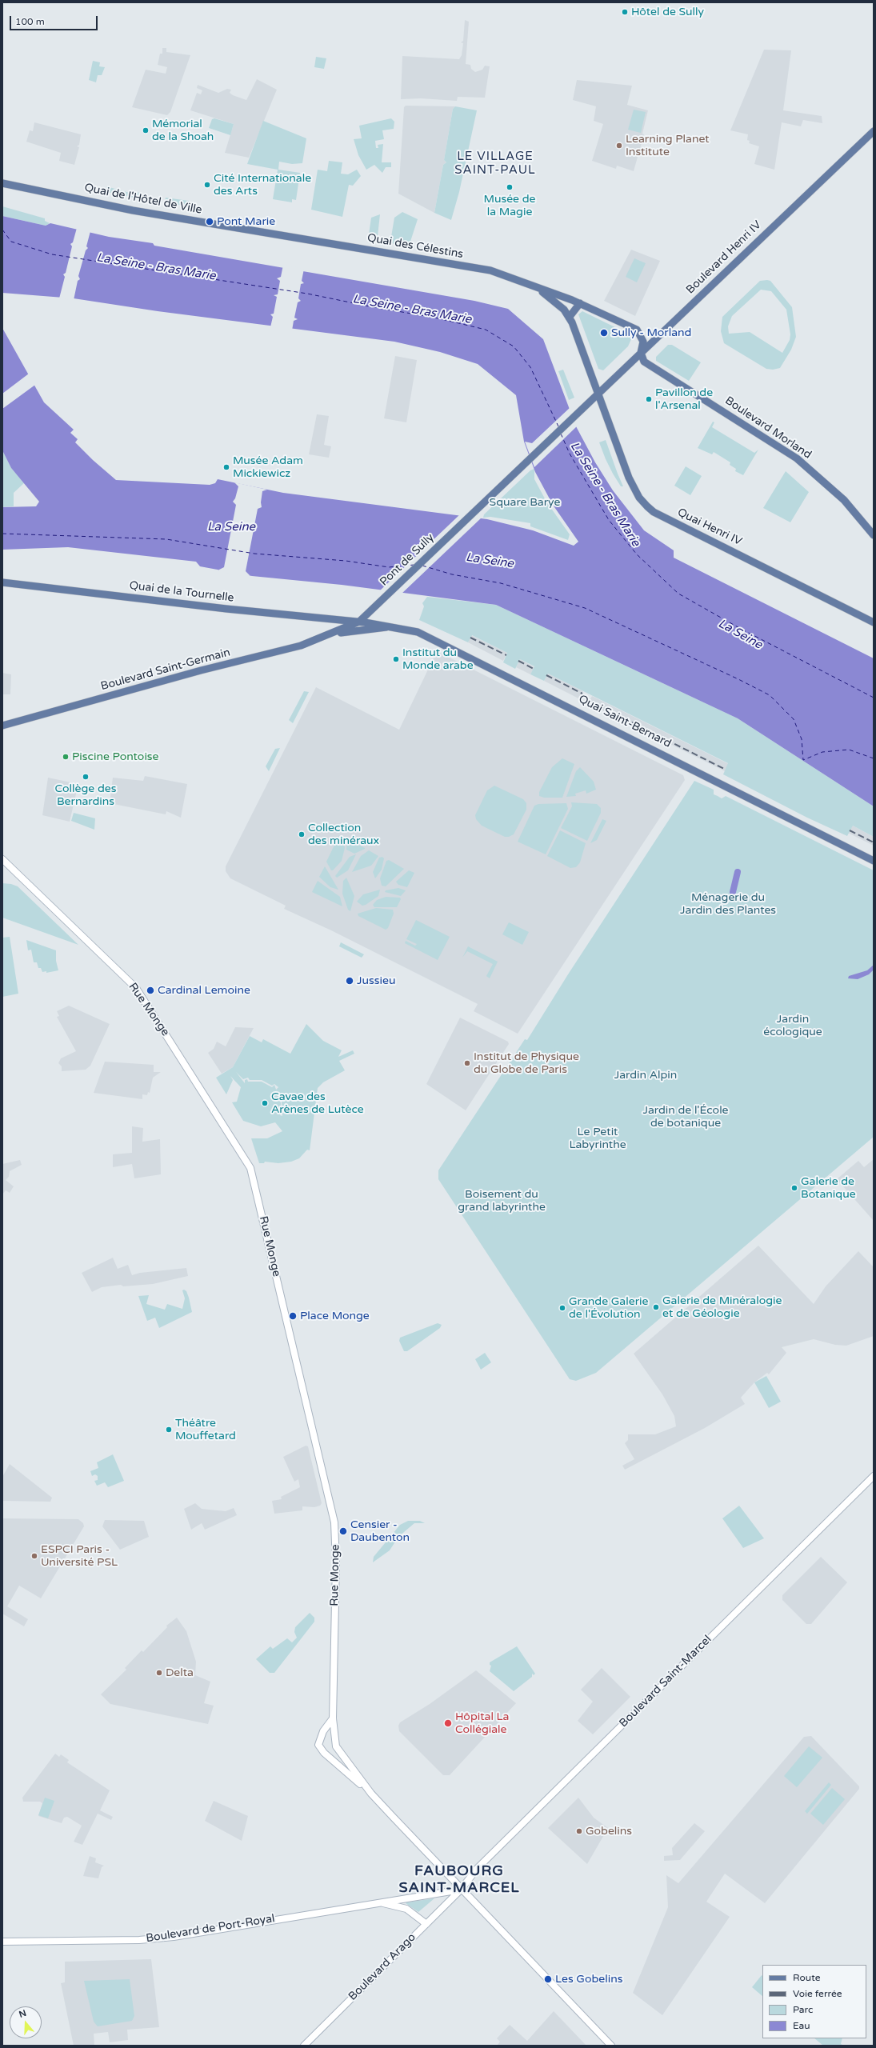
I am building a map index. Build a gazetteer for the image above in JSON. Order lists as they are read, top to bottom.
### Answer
{
  "streets": {
    "main road": [
      "Quai de l'Hôtel de Ville",
      "Quai des Célestins",
      "Boulevard Henri IV",
      "Boulevard Morland",
      "Quai Henri IV",
      "Pont de Sully",
      "Quai de la Tournelle",
      "Boulevard Saint-Germain",
      "Quai Saint-Bernard",
      "Rue Monge",
      "Boulevard Saint-Marcel",
      "Boulevard de Port-Royal",
      "Boulevard Arago"
    ]
  },
  "crossings": [
    ["Quai de l'Hôtel de Ville", "Quai des Célestins"],
    ["Quai des Célestins", "Boulevard Henri IV"],
    ["Quai des Célestins", "Boulevard Morland"],
    ["Quai des Célestins", "Quai Henri IV"],
    ["Boulevard Henri IV", "Boulevard Morland"],
    ["Boulevard Henri IV", "Quai Henri IV"],
    ["Boulevard Henri IV", "Pont de Sully"],
    ["Pont de Sully", "Quai de la Tournelle"],
    ["Pont de Sully", "Boulevard Saint-Germain"],
    ["Pont de Sully", "Quai Saint-Bernard"],
    ["Quai de la Tournelle", "Boulevard Saint-Germain"],
    ["Quai de la Tournelle", "Quai Saint-Bernard"],
    ["Boulevard Saint-Germain", "Quai Saint-Bernard"],
    ["Boulevard Saint-Marcel", "Boulevard de Port-Royal"],
    ["Boulevard Saint-Marcel", "Boulevard Arago"],
    ["Boulevard de Port-Royal", "Boulevard Arago"]
  ],
  "districts": ["LE VILLAGE SAINT-PAUL", "FAUBOURG SAINT-MARCEL"],
  "water": ["La Seine - Bras Marie", "La Seine"],
  "parks": [
    "Square Barye",
    "Ménagerie du Jardin des Plantes",
    "Jardin écologique",
    "Jardin Alpin",
    "Jardin de l'École de botanique",
    "Le Petit Labyrinthe",
    "Boisement du grand labyrinthe"
  ],
  "places": [
    "Hôtel de Sully",
    "Mémorial de la Shoah",
    "Learning Planet Institute",
    "Cité Internationale des Arts",
    "Musée de la Magie",
    "Pont Marie",
    "Sully - Morland",
    "Pavillon de l'Arsenal",
    "Musée Adam Mickiewicz",
    "Institut du Monde arabe",
    "Piscine Pontoise",
    "Collège des Bernardins",
    "Collection des minéraux",
    "Jussieu",
    "Cardinal Lemoine",
    "Institut de Physique du Globe de Paris",
    "Cavae des Arènes de Lutèce",
    "Galerie de Botanique",
    "Galerie de Minéralogie et de Géologie",
    "Grande Galerie de l'Évolution",
    "Place Monge",
    "Théâtre Mouffetard",
    "Censier - Daubenton",
    "ESPCI Paris - Université PSL",
    "Delta",
    "Hôpital La Collégiale",
    "Gobelins",
    "Les Gobelins"
  ],
  "legend": [
    "Route",
    "Voie ferrée",
    "Parc",
    "Eau"
  ],
  "scale_bar": "100 m",
  "north": "top"
}
